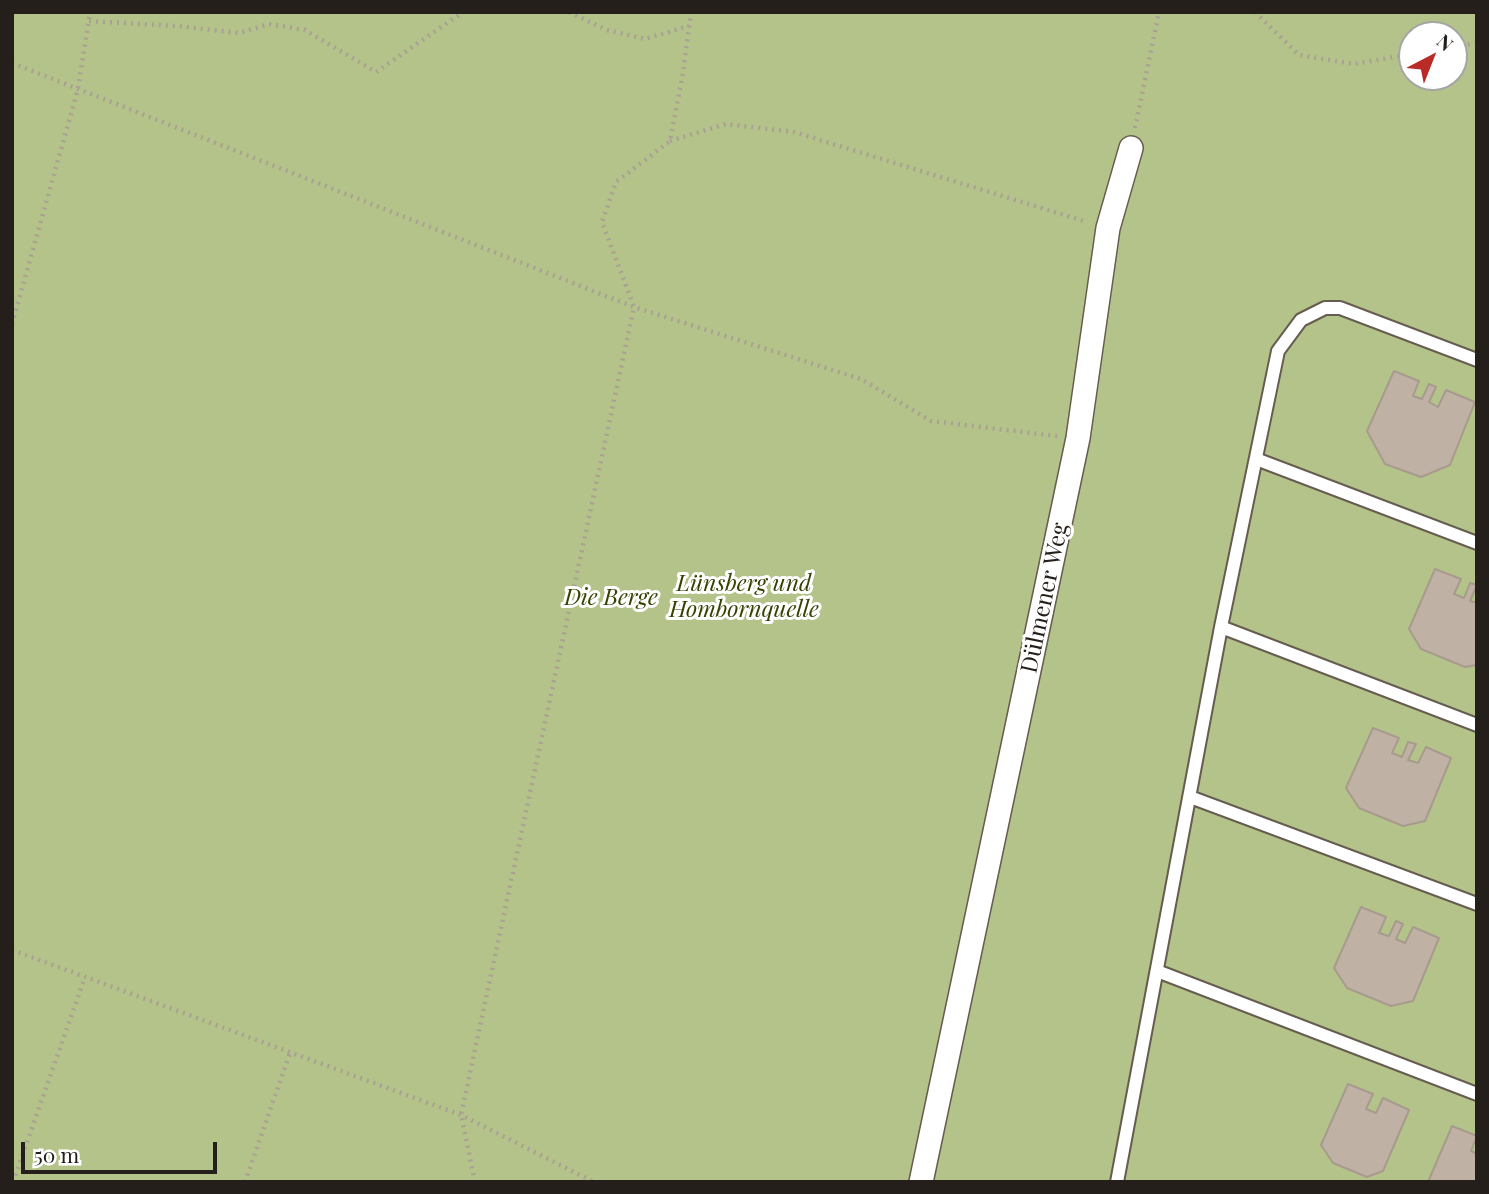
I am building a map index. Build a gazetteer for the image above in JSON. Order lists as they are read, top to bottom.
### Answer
{
  "streets": {
    "street": ["Dülmener Weg"]
  },
  "parks": ["Lünsberg und Hombornquelle", "Die Berge"],
  "scale_bar": "50 m",
  "north": "top right"
}
